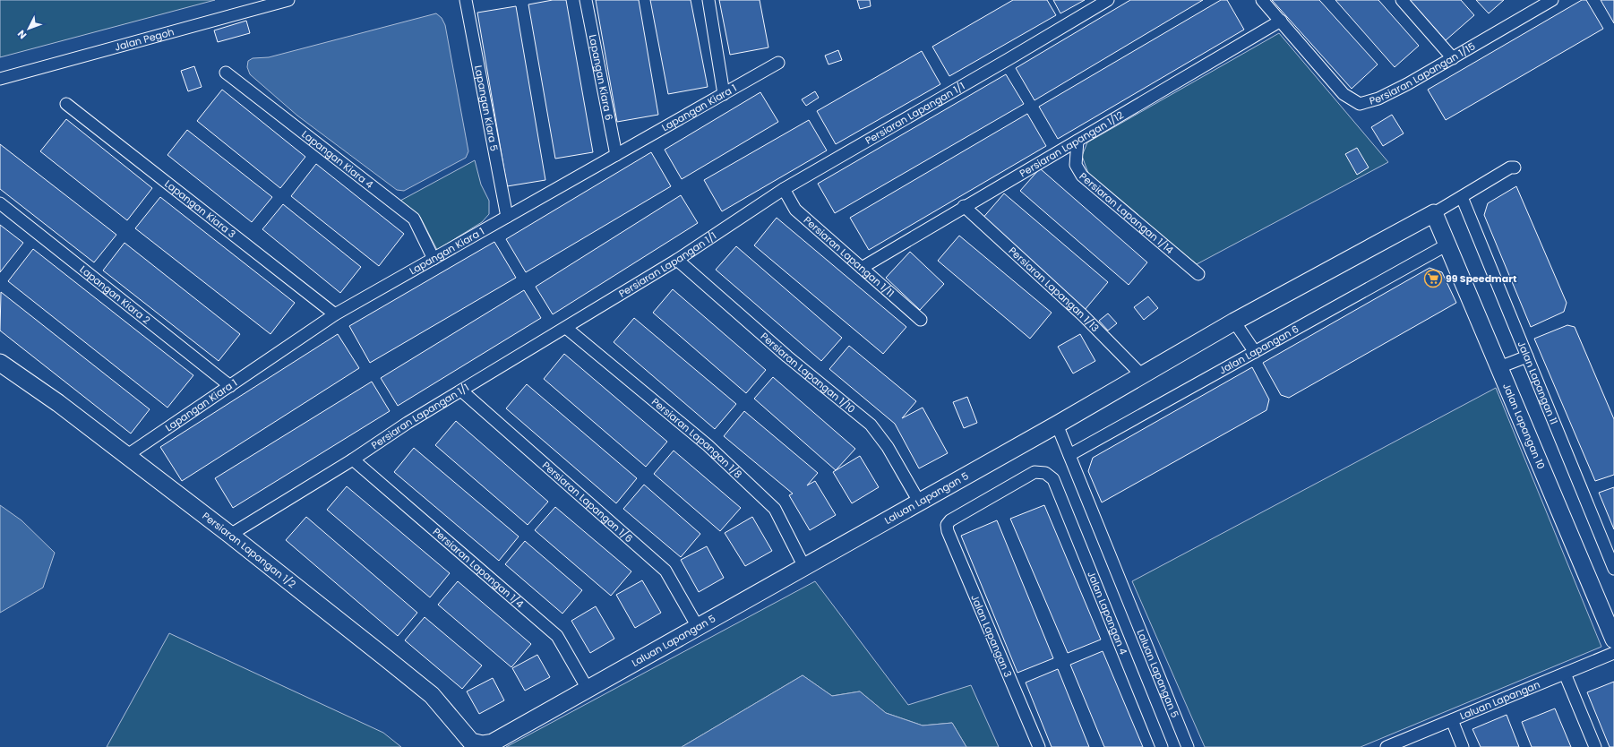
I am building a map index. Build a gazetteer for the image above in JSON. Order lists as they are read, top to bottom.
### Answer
{
  "streets": {
    "street": [
      "Jalan Pegoh",
      "Persiaran Lapangan 1/15",
      "Lapangan Kiara 6",
      "Lapangan Kiara 1",
      "Lapangan Kiara 5",
      "Persiaran Lapangan 1/1",
      "Persiaran Lapangan 1/12",
      "Lapangan Kiara 4",
      "Lapangan Kiara 3",
      "Persiaran Lapangan 1/14",
      "Persiaran Lapangan 1/11",
      "Persiaran Lapangan 1/13",
      "Lapangan Kiara 2",
      "Jalan Lapangan 6",
      "Persiaran Lapangan 1/10",
      "Jalan Lapangan 11",
      "Jalan Lapangan 10",
      "Persiaran Lapangan 1/8",
      "Laluan Lapangan 5",
      "Persiaran Lapangan 1/6",
      "Persiaran Lapangan 1/2",
      "Persiaran Lapangan 1/4",
      "Jalan Lapangan 4",
      "Jalan Lapangan 3",
      "Laluan Lapangan"
    ]
  },
  "crossings": [
    ["Persiaran Lapangan 1/15", "Persiaran Lapangan 1/12"],
    ["Lapangan Kiara 6", "Lapangan Kiara 1"],
    ["Lapangan Kiara 1", "Lapangan Kiara 5"],
    ["Lapangan Kiara 1", "Lapangan Kiara 4"],
    ["Lapangan Kiara 1", "Lapangan Kiara 3"],
    ["Lapangan Kiara 1", "Lapangan Kiara 2"],
    ["Lapangan Kiara 1", "Persiaran Lapangan 1/2"],
    ["Persiaran Lapangan 1/1", "Persiaran Lapangan 1/11"],
    ["Persiaran Lapangan 1/1", "Persiaran Lapangan 1/10"],
    ["Persiaran Lapangan 1/1", "Persiaran Lapangan 1/8"],
    ["Persiaran Lapangan 1/1", "Persiaran Lapangan 1/6"],
    ["Persiaran Lapangan 1/1", "Persiaran Lapangan 1/2"],
    ["Persiaran Lapangan 1/1", "Persiaran Lapangan 1/4"],
    ["Persiaran Lapangan 1/12", "Persiaran Lapangan 1/14"],
    ["Persiaran Lapangan 1/12", "Persiaran Lapangan 1/11"],
    ["Persiaran Lapangan 1/12", "Persiaran Lapangan 1/13"],
    ["Jalan Lapangan 6", "Jalan Lapangan 10"],
    ["Jalan Lapangan 6", "Laluan Lapangan 5"],
    ["Persiaran Lapangan 1/10", "Laluan Lapangan 5"],
    ["Persiaran Lapangan 1/8", "Laluan Lapangan 5"],
    ["Laluan Lapangan 5", "Persiaran Lapangan 1/6"],
    ["Laluan Lapangan 5", "Persiaran Lapangan 1/2"],
    ["Laluan Lapangan 5", "Persiaran Lapangan 1/4"],
    ["Jalan Lapangan 4", "Jalan Lapangan 3"]
  ],
  "places": {
    "supermarket": ["99 Speedmart"]
  },
  "north": "bottom left"
}
